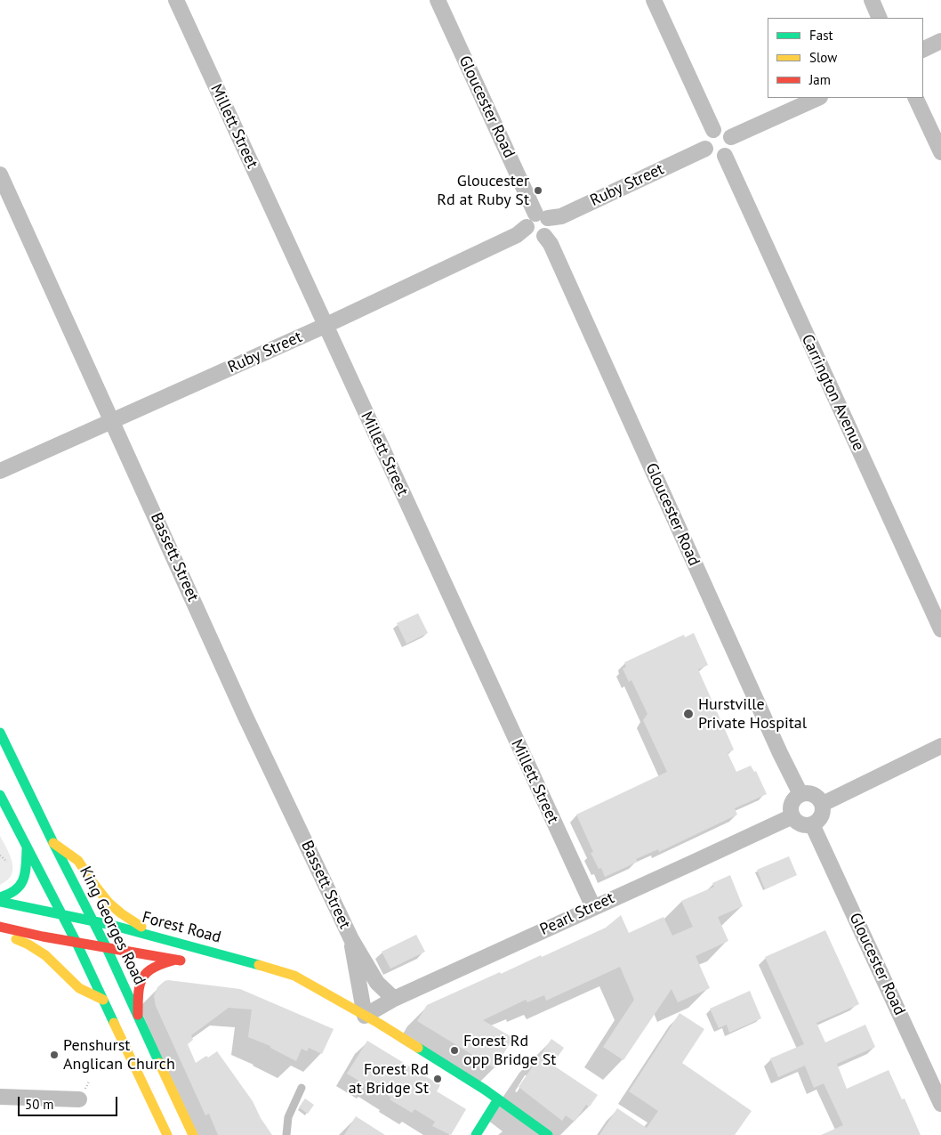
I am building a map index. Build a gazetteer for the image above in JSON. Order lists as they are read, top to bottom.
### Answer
{
  "streets": {
    "main road": ["King Georges Road", "Forest Road"],
    "street": [
      "Gloucester Road",
      "Millett Street",
      "Ruby Street",
      "Carrington Avenue",
      "Bassett Street",
      "Pearl Street"
    ]
  },
  "crossings": [
    ["Gloucester Road", "Ruby Street"],
    ["Gloucester Road", "Pearl Street"],
    ["Millett Street", "Ruby Street"],
    ["Millett Street", "Pearl Street"],
    ["Ruby Street", "Carrington Avenue"],
    ["Ruby Street", "Bassett Street"],
    ["Bassett Street", "Pearl Street"],
    ["Bassett Street", "Forest Road"],
    ["Pearl Street", "Forest Road"],
    ["King Georges Road", "Forest Road"]
  ],
  "places": [
    "Gloucester Rd at Ruby St",
    "Hurstville Private Hospital",
    "Forest Rd opp Bridge St",
    "Penshurst Anglican Church",
    "Forest Rd at Bridge St"
  ],
  "legend": ["Fast", "Slow", "Jam"],
  "scale_bar": "50 m"
}
